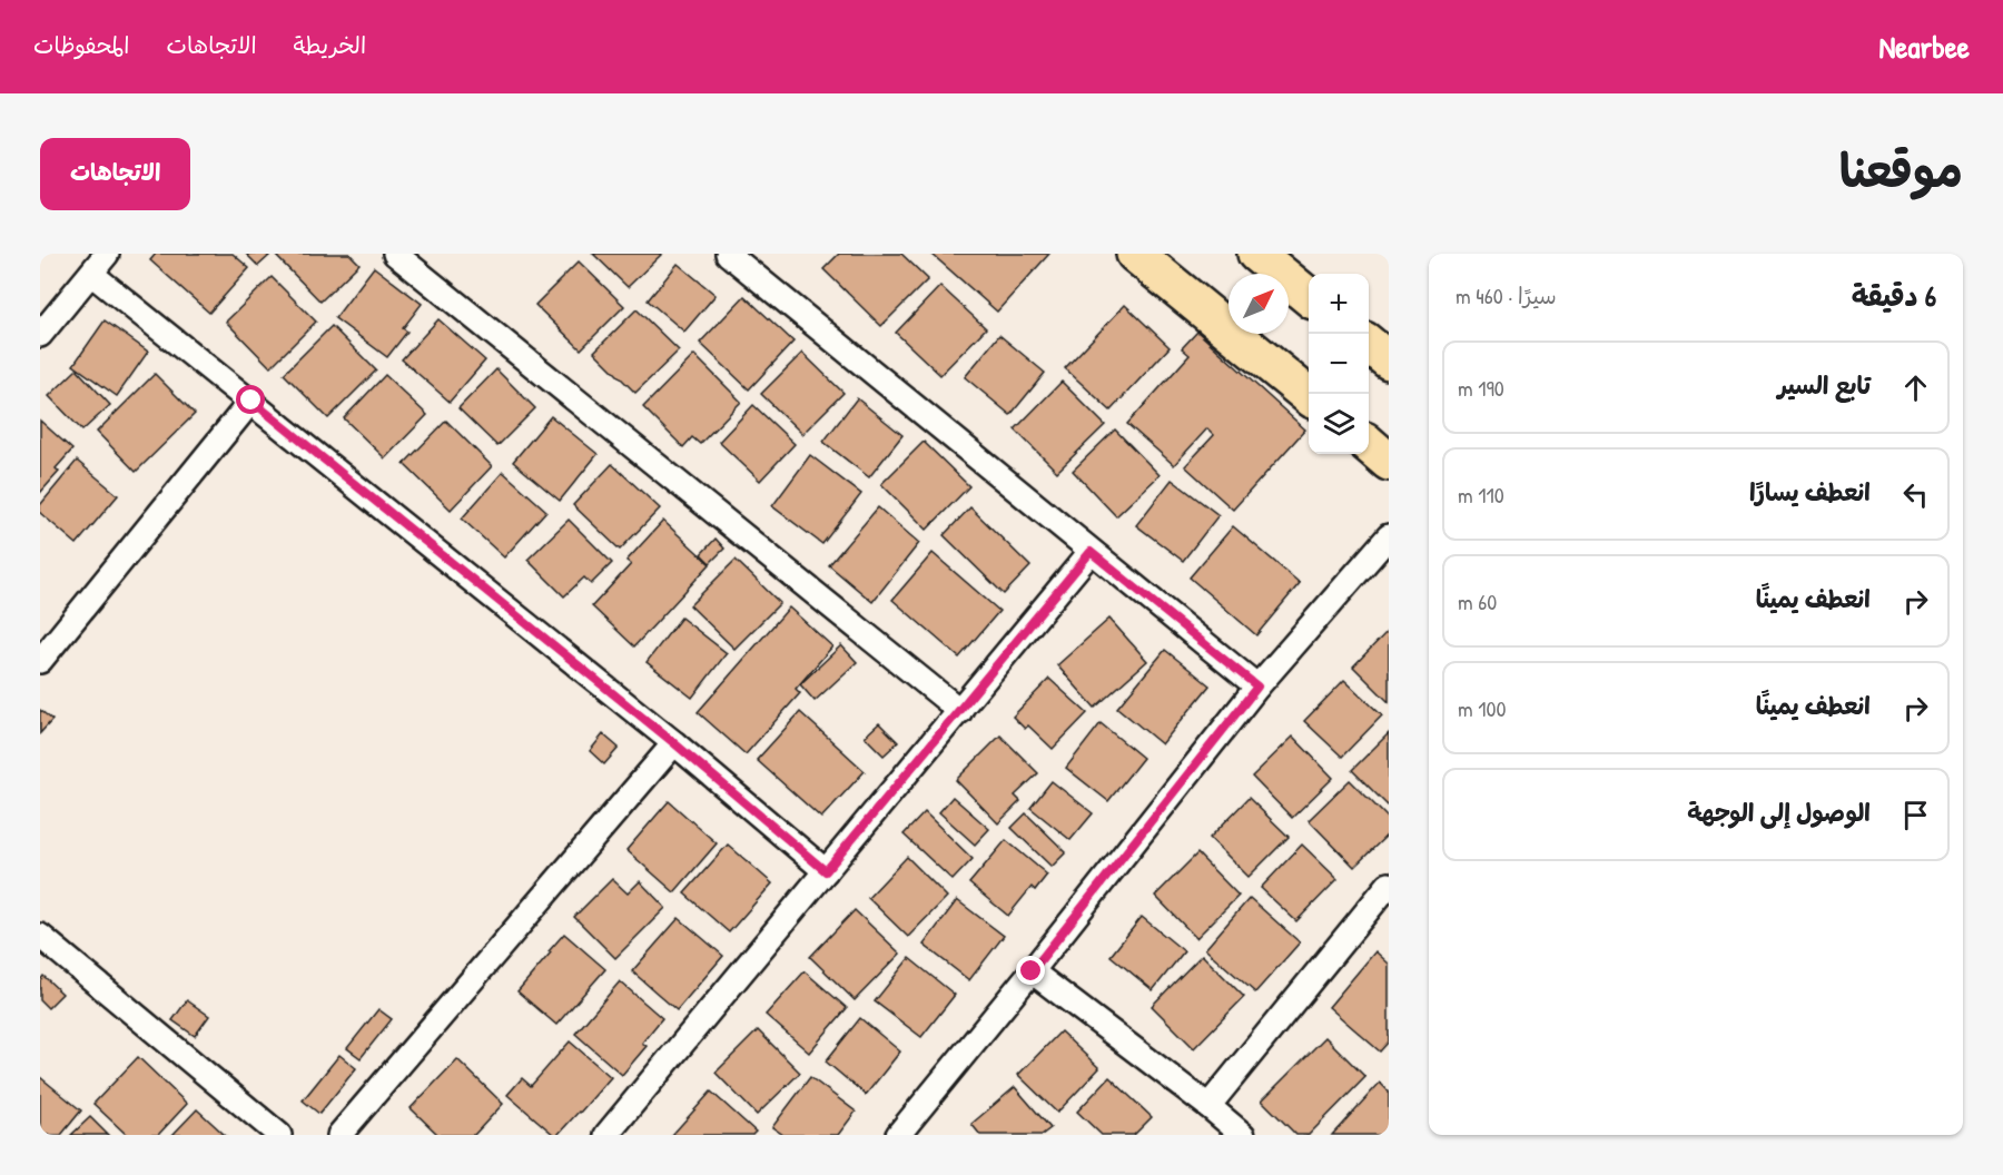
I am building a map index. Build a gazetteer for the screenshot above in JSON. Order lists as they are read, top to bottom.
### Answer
{
  "north": "top right",
  "page": {
    "header": "Nearbee",
    "nav": ["الخريطة", "الاتجاهات", "المحفوظات"],
    "title": "موقعنا",
    "buttons": "الاتجاهات",
    "heading": ["6 دقيقة", "سيرًا · 460 m"],
    "map_buttons": ["+", "−"],
    "list": [
      ["تابع السير", "190 m"],
      ["انعطف يسارًا", "110 m"],
      ["انعطف يمينًا", "60 m"],
      ["انعطف يمينًا", "100 m"],
      "الوصول إلى الوجهة"
    ]
  }
}
